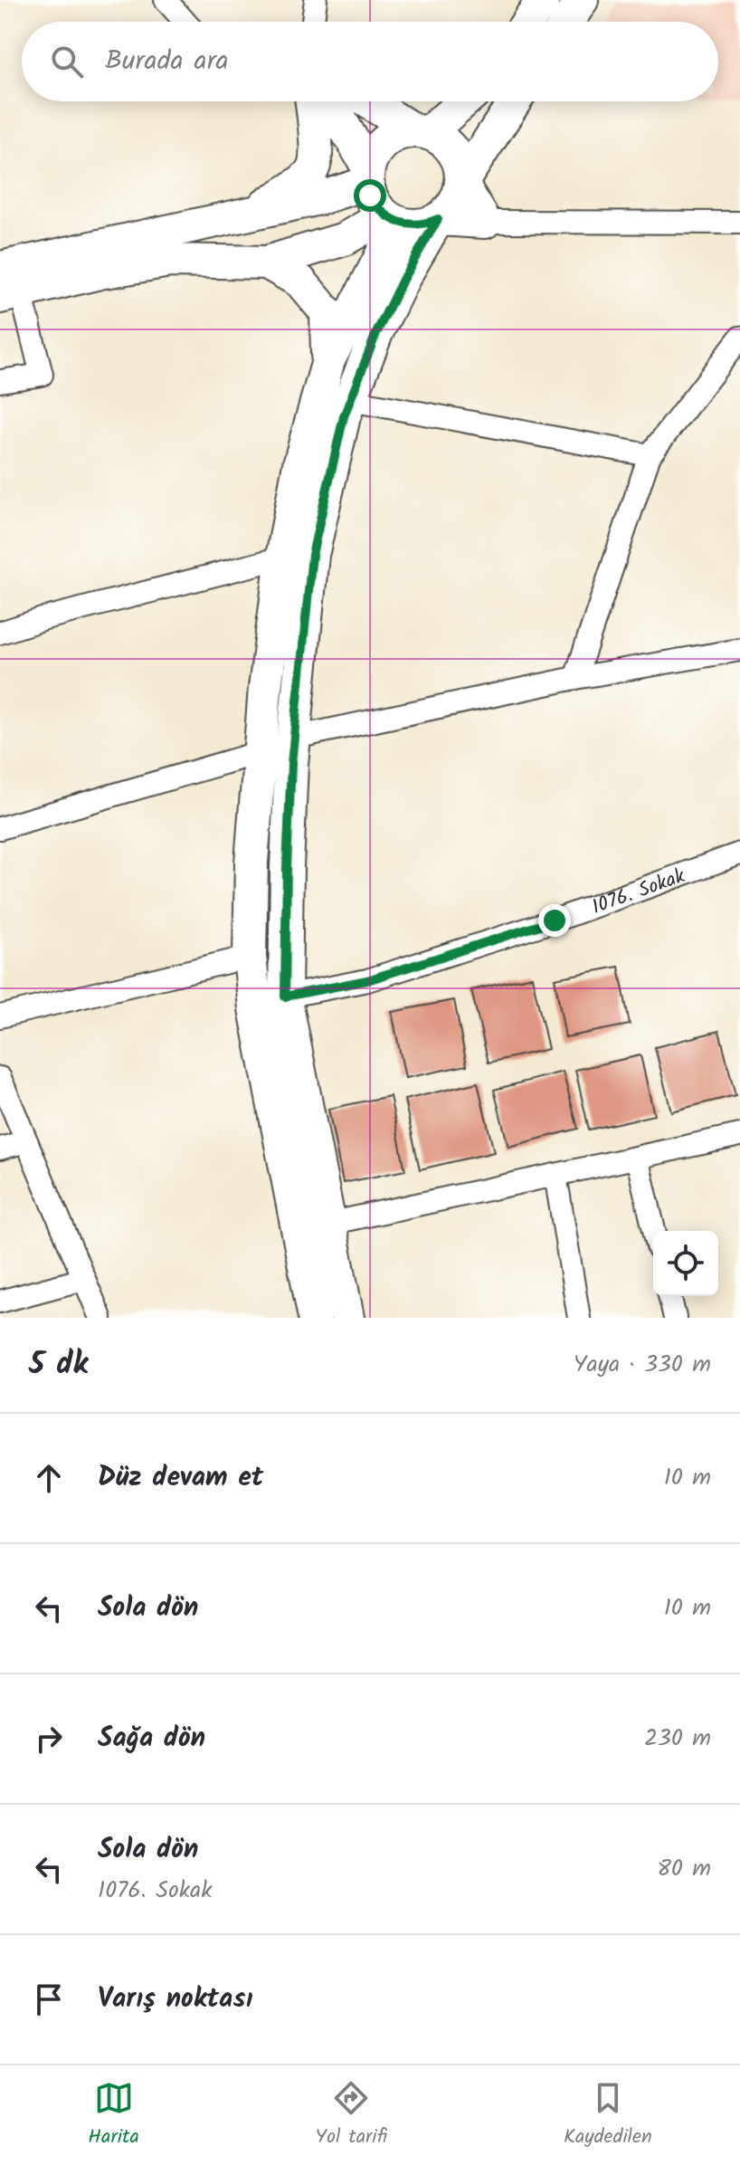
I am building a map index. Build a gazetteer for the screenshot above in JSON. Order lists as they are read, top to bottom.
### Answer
{
  "streets": {
    "street": ["1076. Sokak"]
  },
  "page": {
    "search": "Burada ara",
    "heading": ["5 dk", "Yaya · 330 m"],
    "list": [
      ["Düz devam et", "10 m"],
      ["Sola dön", "10 m"],
      ["Sağa dön", "230 m"],
      ["Sola dön", "1076. Sokak", "80 m"],
      "Varış noktası"
    ],
    "nav": ["Harita", "Yol tarifi", "Kaydedilen"]
  }
}
